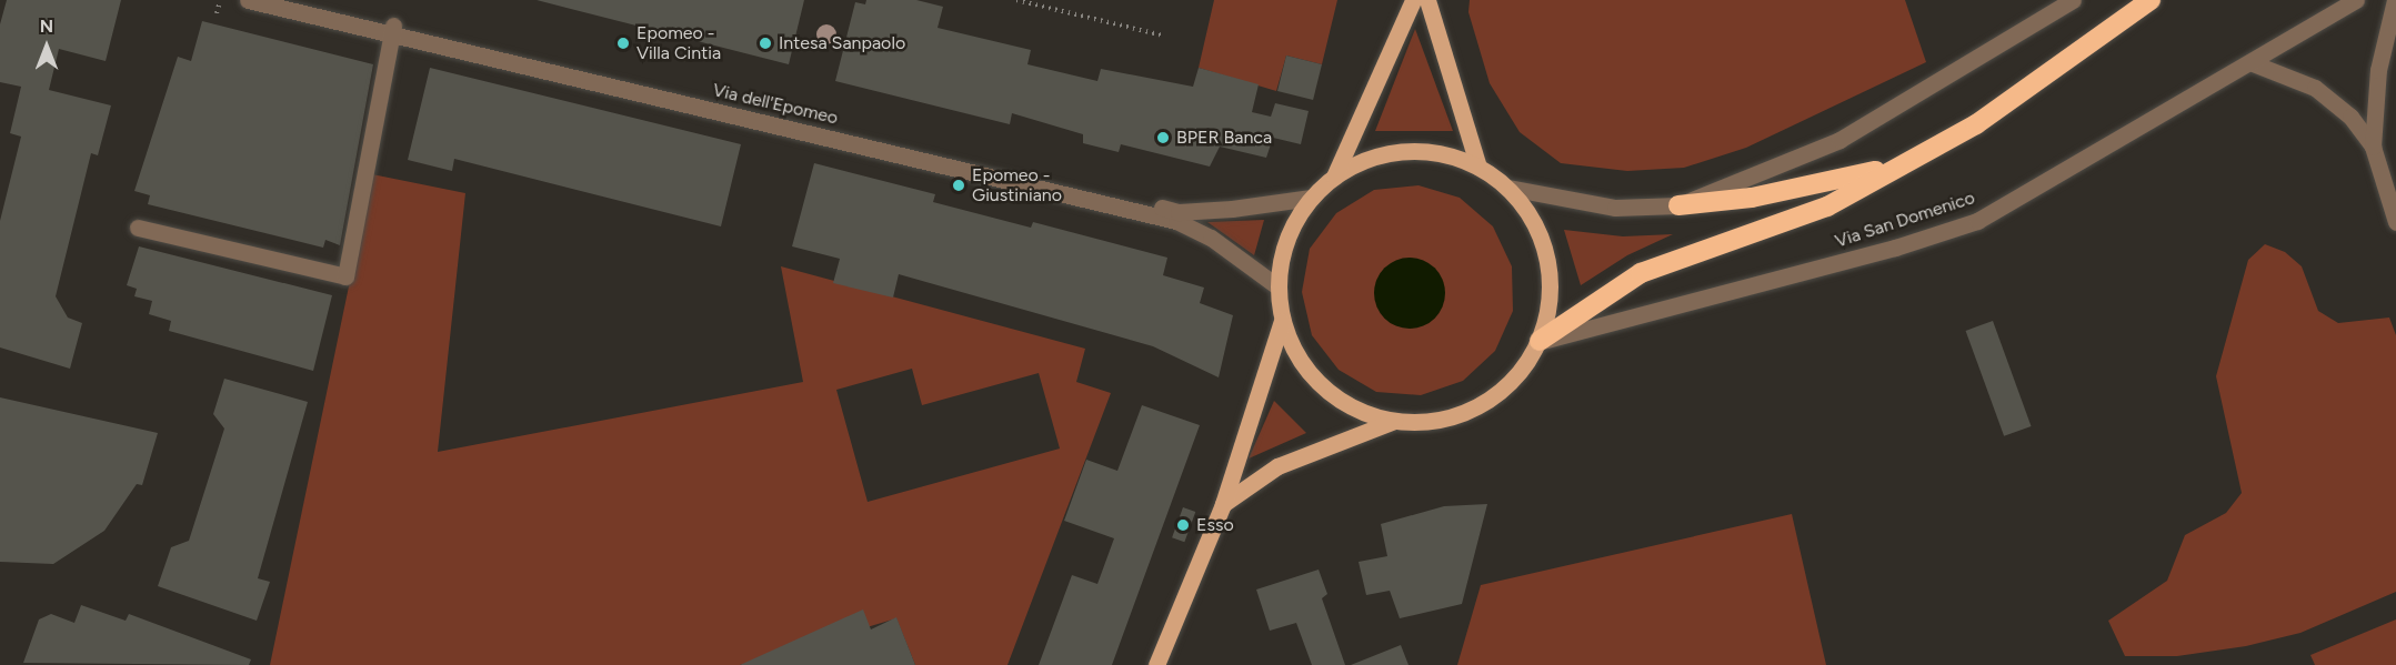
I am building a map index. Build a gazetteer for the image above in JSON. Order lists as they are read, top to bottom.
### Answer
{
  "streets": {
    "street": ["Via dell'Epomeo", "Via San Domenico"]
  },
  "places": [
    "Epomeo - Villa Cintia",
    "Intesa Sanpaolo",
    "BPER Banca",
    "Epomeo - Giustiniano",
    "Esso"
  ],
  "north": "top"
}
